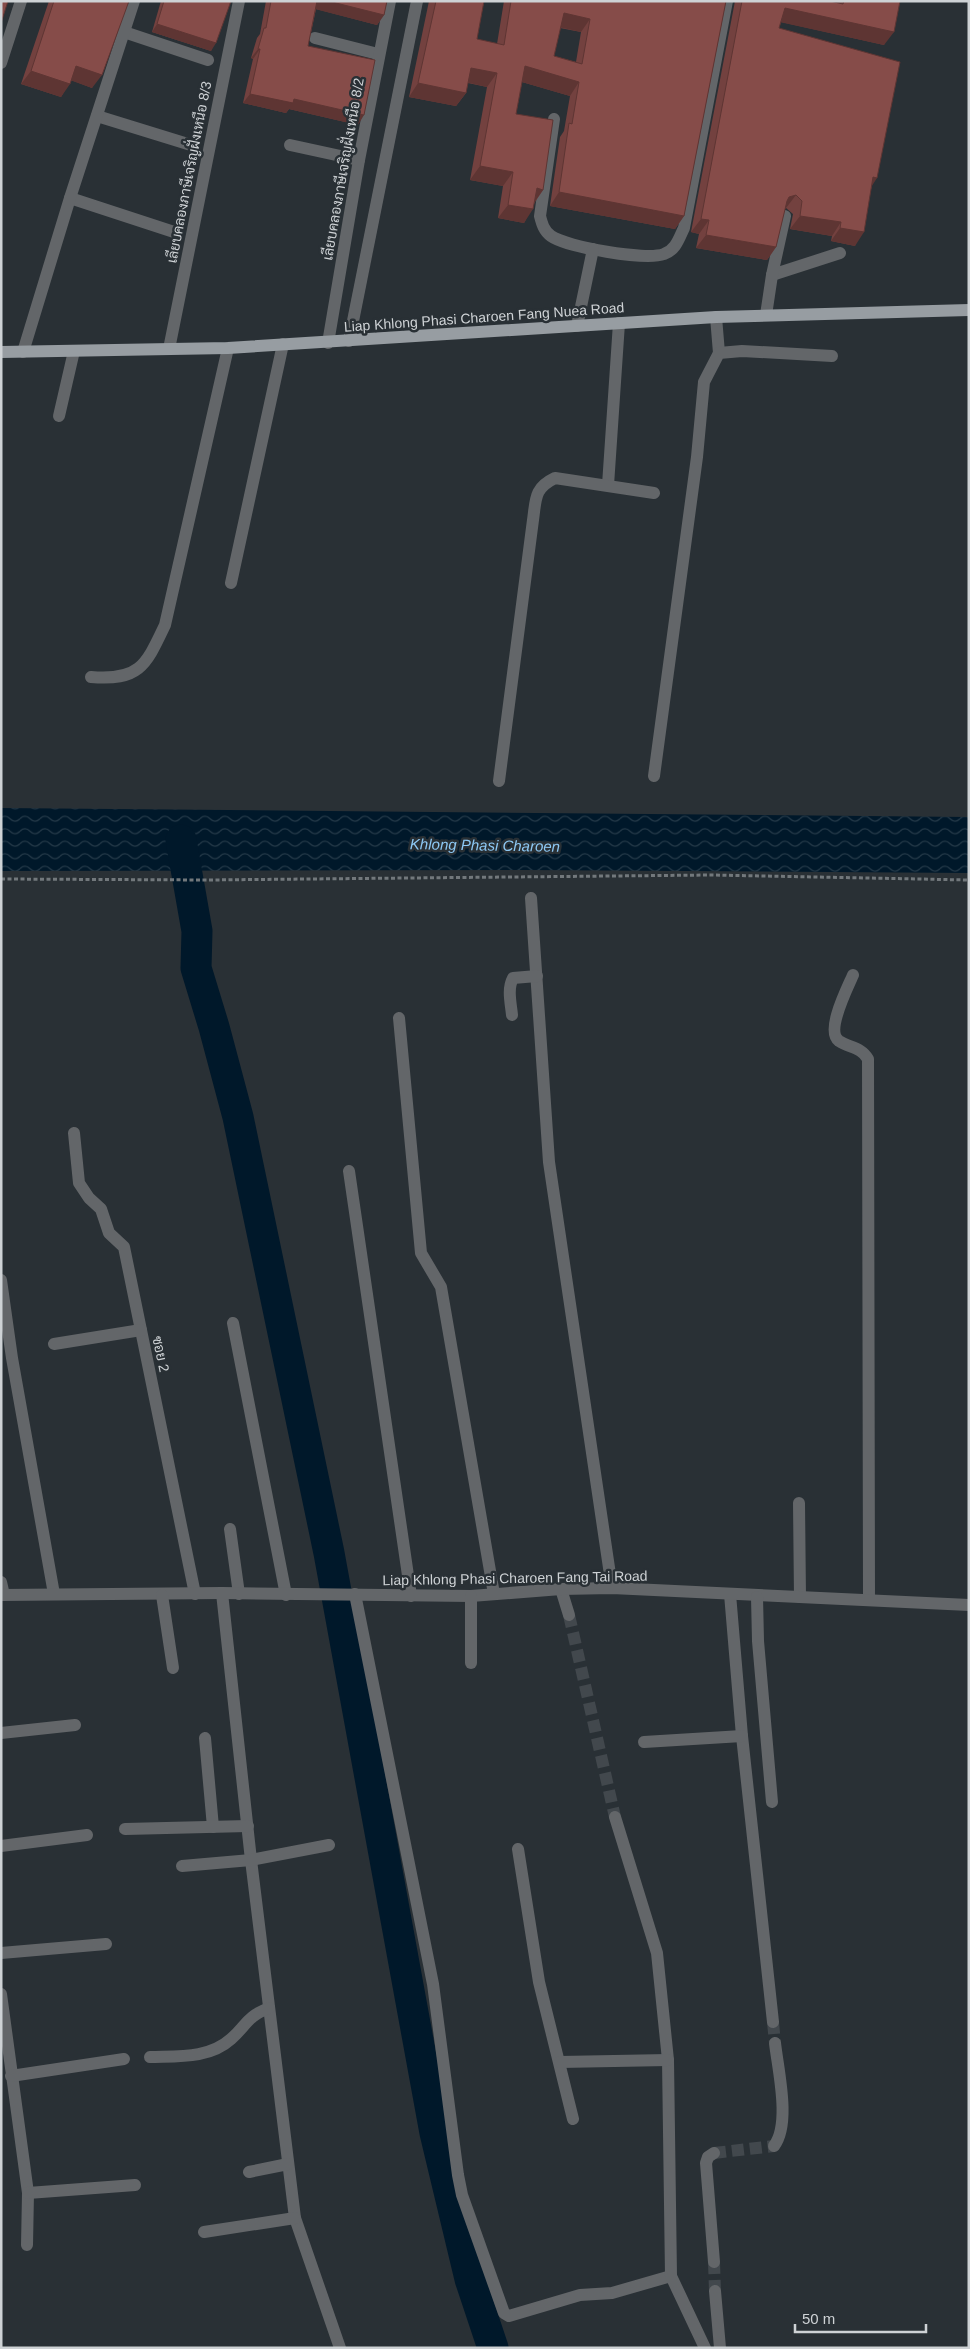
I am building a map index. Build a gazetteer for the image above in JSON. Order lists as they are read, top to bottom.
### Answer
{
  "streets": {
    "main road": ["Liap Khlong Phasi Charoen Fang Nuea Road"],
    "street": [
      "เลียบคลองภาษีเจริญฝั่งเหนือ 8/2",
      "เลียบคลองภาษีเจริญฝั่งเหนือ 8/3",
      "ซอย 2",
      "Liap Khlong Phasi Charoen Fang Tai Road"
    ]
  },
  "crossings": [
    ["เลียบคลองภาษีเจริญฝั่งเหนือ 8/2", "Liap Khlong Phasi Charoen Fang Nuea Road"],
    ["เลียบคลองภาษีเจริญฝั่งเหนือ 8/3", "Liap Khlong Phasi Charoen Fang Nuea Road"],
    ["ซอย 2", "Liap Khlong Phasi Charoen Fang Tai Road"]
  ],
  "water": ["Khlong Phasi Charoen"],
  "scale_bar": "50 m"
}
